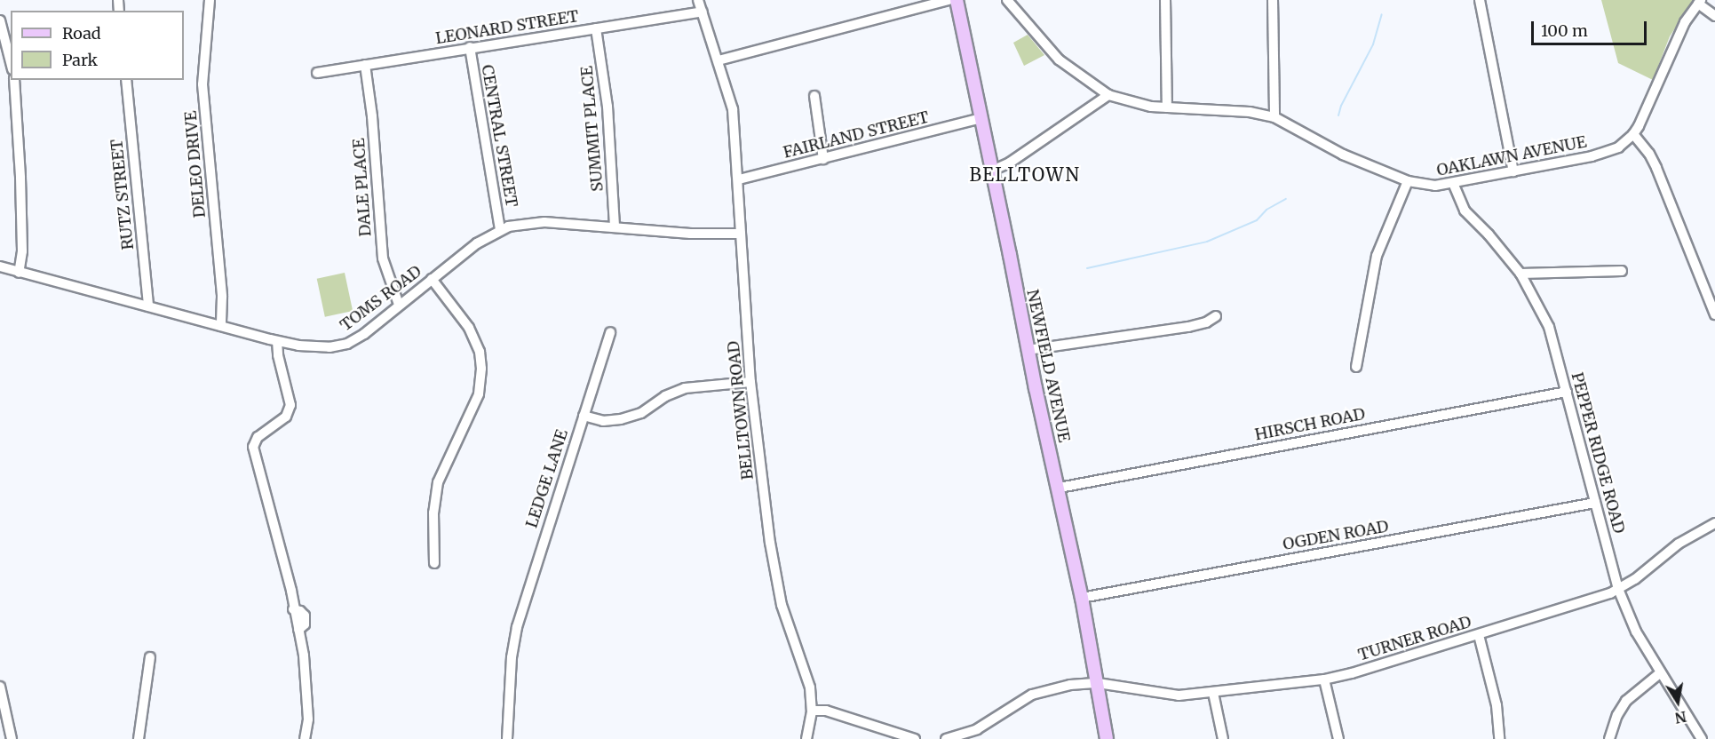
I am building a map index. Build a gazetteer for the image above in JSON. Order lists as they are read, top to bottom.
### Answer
{
  "streets": {
    "main road": ["NEWFIELD AVENUE"],
    "street": [
      "LEONARD STREET",
      "SUMMIT PLACE",
      "FAIRLAND STREET",
      "CENTRAL STREET",
      "OAKLAWN AVENUE",
      "DELEO DRIVE",
      "DALE PLACE",
      "RUTZ STREET",
      "TOMS ROAD",
      "BELLTOWN ROAD",
      "HIRSCH ROAD",
      "PEPPER RIDGE ROAD",
      "LEDGE LANE",
      "OGDEN ROAD",
      "TURNER ROAD"
    ]
  },
  "crossings": [
    ["LEONARD STREET", "SUMMIT PLACE"],
    ["LEONARD STREET", "CENTRAL STREET"],
    ["LEONARD STREET", "DALE PLACE"],
    ["LEONARD STREET", "BELLTOWN ROAD"],
    ["SUMMIT PLACE", "TOMS ROAD"],
    ["FAIRLAND STREET", "NEWFIELD AVENUE"],
    ["FAIRLAND STREET", "BELLTOWN ROAD"],
    ["CENTRAL STREET", "TOMS ROAD"],
    ["OAKLAWN AVENUE", "PEPPER RIDGE ROAD"],
    ["DELEO DRIVE", "TOMS ROAD"],
    ["DALE PLACE", "TOMS ROAD"],
    ["RUTZ STREET", "TOMS ROAD"],
    ["TOMS ROAD", "BELLTOWN ROAD"],
    ["NEWFIELD AVENUE", "HIRSCH ROAD"],
    ["NEWFIELD AVENUE", "OGDEN ROAD"],
    ["NEWFIELD AVENUE", "TURNER ROAD"],
    ["BELLTOWN ROAD", "LEDGE LANE"],
    ["HIRSCH ROAD", "PEPPER RIDGE ROAD"],
    ["PEPPER RIDGE ROAD", "OGDEN ROAD"],
    ["PEPPER RIDGE ROAD", "TURNER ROAD"]
  ],
  "districts": ["BELLTOWN"],
  "legend": ["Road", "Park"],
  "scale_bar": "100 m",
  "north": "bottom"
}
